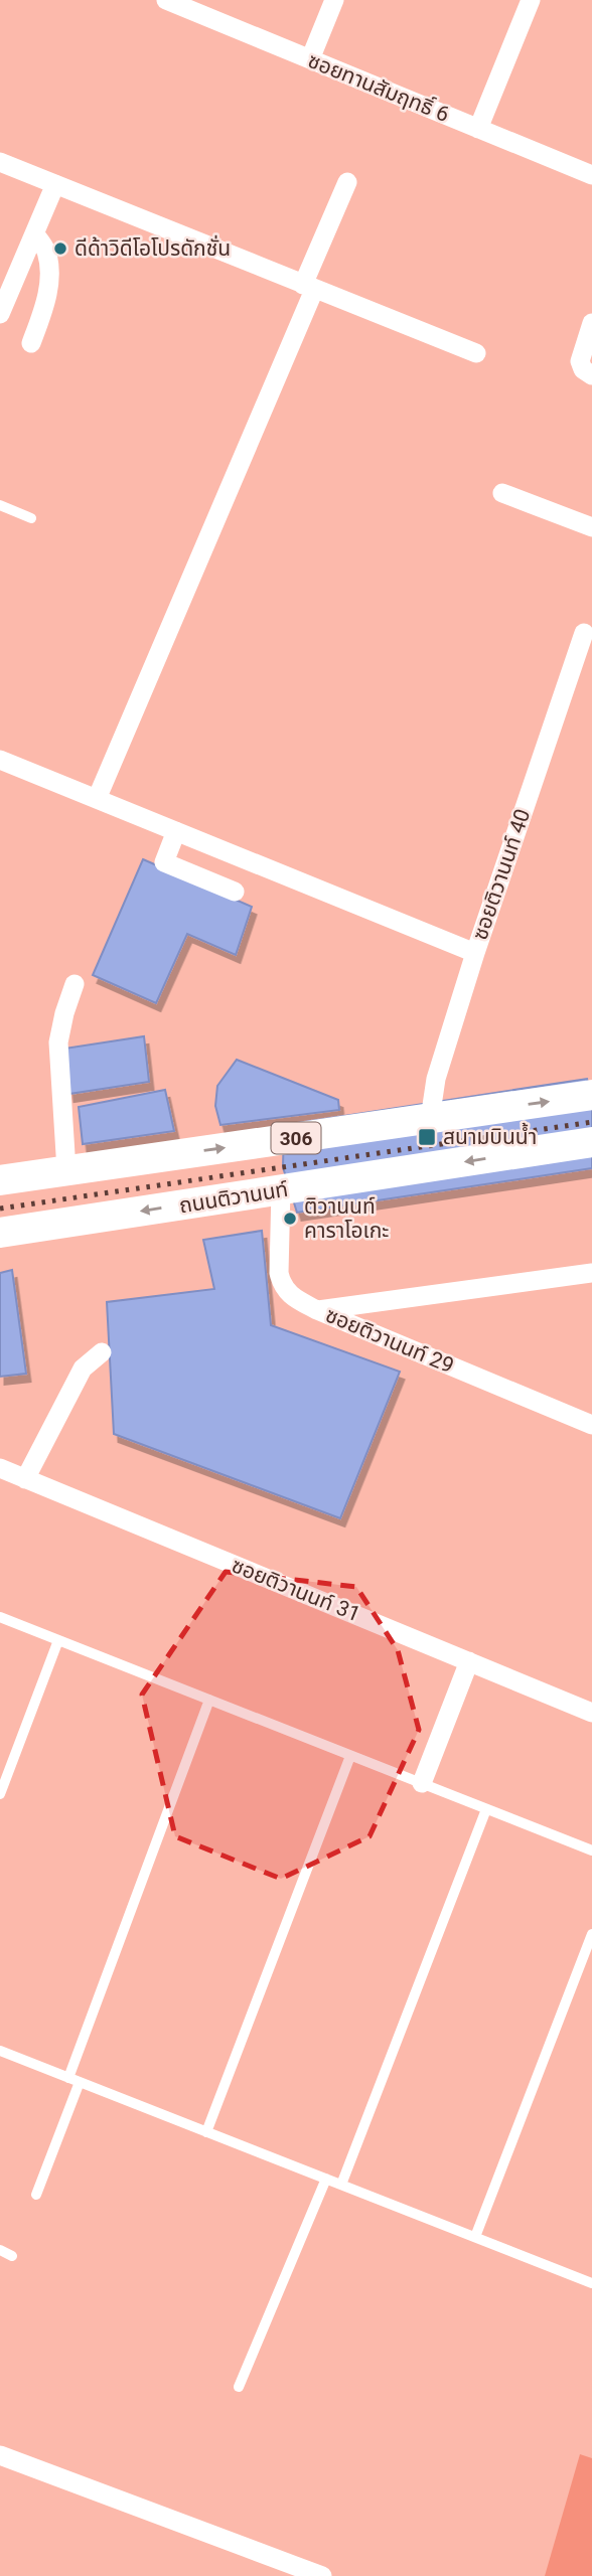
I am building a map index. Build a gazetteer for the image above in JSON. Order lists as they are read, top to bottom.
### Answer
{
  "streets": {
    "main road": ["306", "ถนนติวานนท์"],
    "street": [
      "ซอยทานสัมฤทธิ์ 6",
      "ซอยติวานนท์ 40",
      "ซอยติวานนท์ 29",
      "ซอยติวานนท์ 31"
    ]
  },
  "crossings": [
    ["ซอยติวานนท์ 40", "306"],
    ["ถนนติวานนท์", "ซอยติวานนท์ 29"]
  ],
  "places": {
    "other": ["ดีด้าวิดีโอโปรดักชั่น", "ติวานนท์ คาราโอเกะ"],
    "transit": ["สนามบินน้ำ"]
  }
}
